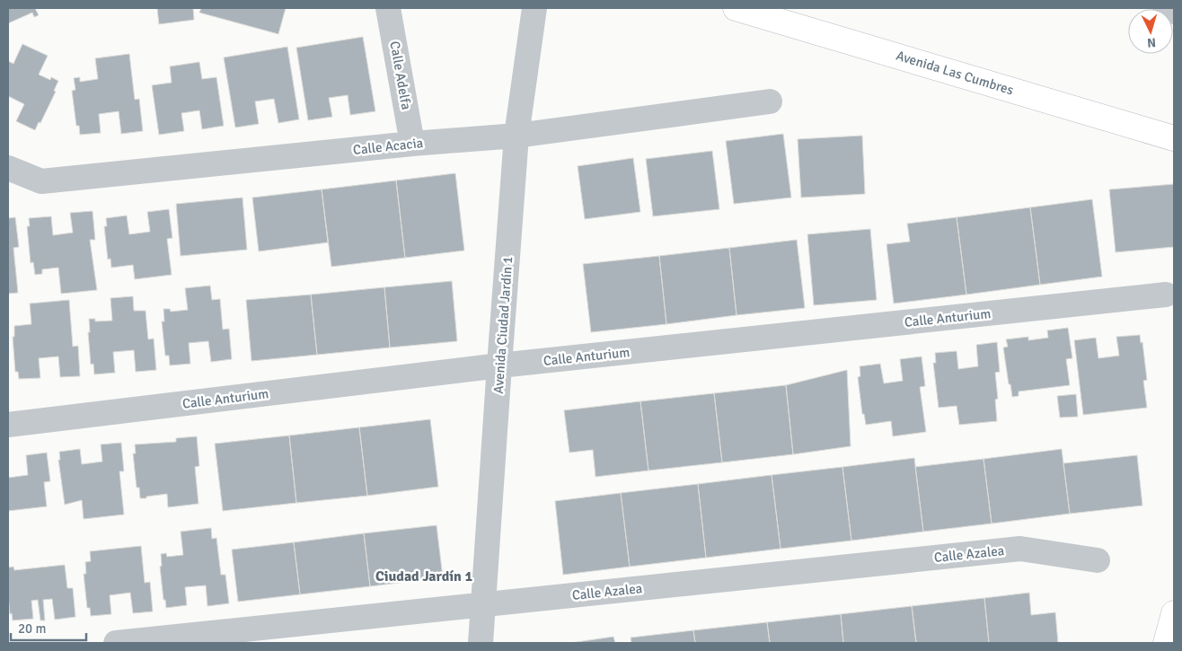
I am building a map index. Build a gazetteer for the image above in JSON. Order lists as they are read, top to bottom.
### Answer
{
  "streets": {
    "street": [
      "Avenida Las Cumbres",
      "Calle Adelfa",
      "Calle Acacia",
      "Calle Anturium",
      "Avenida Ciudad Jardín 1",
      "Calle Azalea"
    ]
  },
  "crossings": [
    ["Calle Adelfa", "Calle Acacia"],
    ["Calle Acacia", "Avenida Ciudad Jardín 1"],
    ["Calle Anturium", "Avenida Ciudad Jardín 1"],
    ["Avenida Ciudad Jardín 1", "Calle Azalea"]
  ],
  "districts": ["Ciudad Jardín 1"],
  "scale_bar": "20 m",
  "north": "bottom"
}
